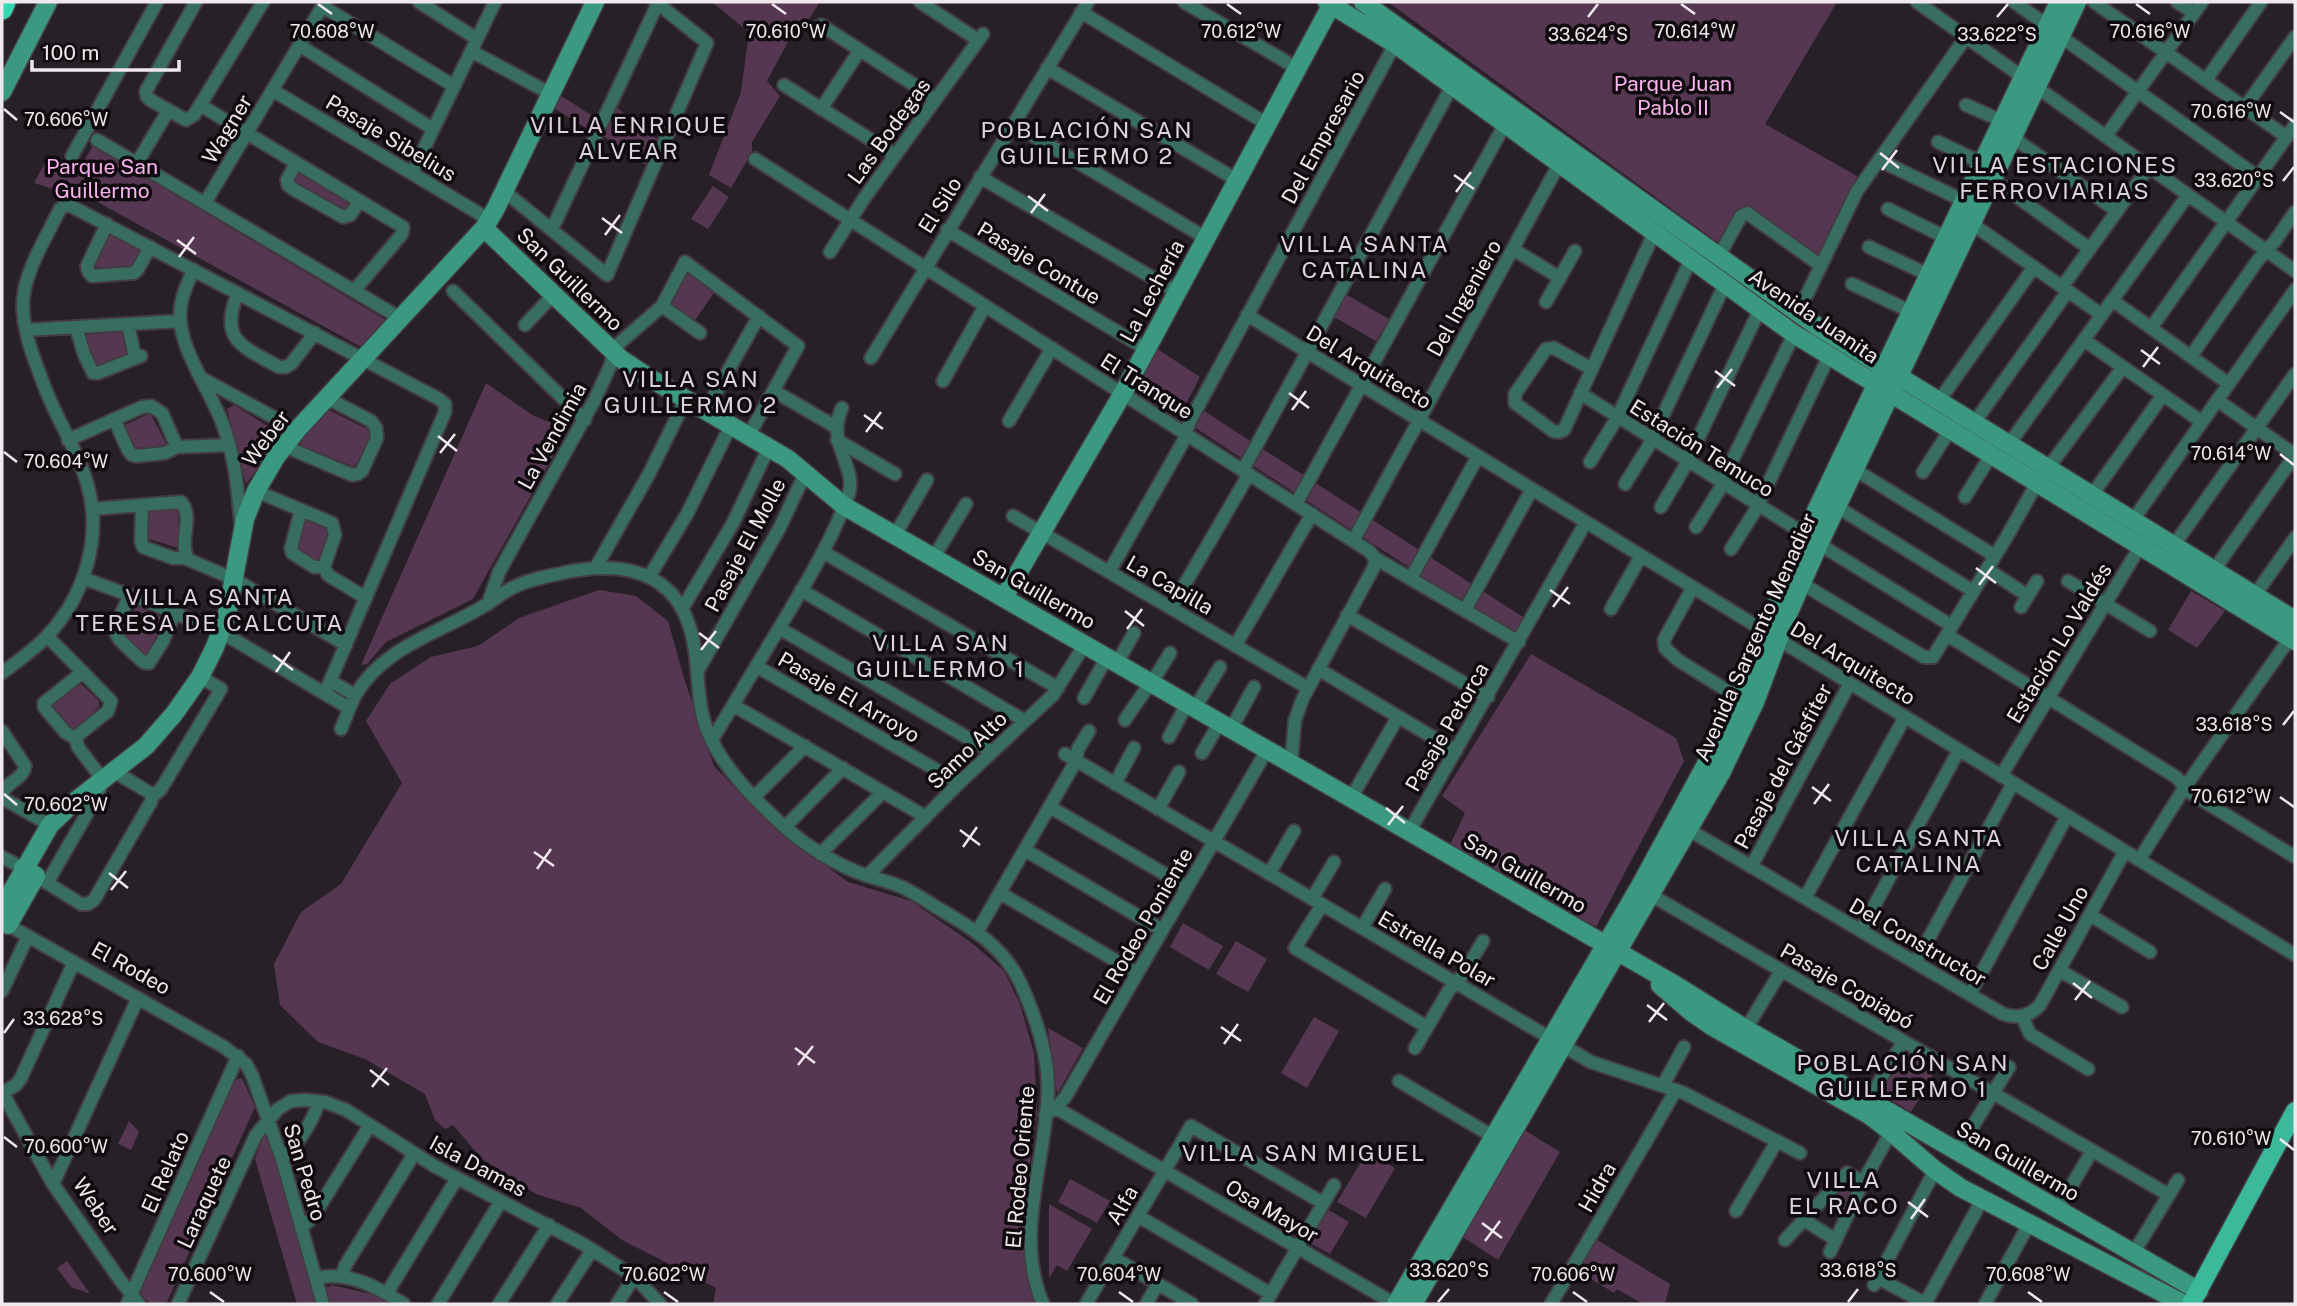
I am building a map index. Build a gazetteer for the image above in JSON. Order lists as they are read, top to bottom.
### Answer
{
  "streets": {
    "street": [
      "Wagner",
      "Las Bodegas",
      "Del Empresario",
      "Pasaje Sibelius",
      "El Silo",
      "Pasaje Contue",
      "San Guillermo",
      "La Lechería",
      "Del Ingeniero",
      "Avenida Juanita",
      "Del Arquitecto",
      "El Tranque",
      "La Vendimia",
      "Weber",
      "Estación Temuco",
      "Pasaje El Molle",
      "La Capilla",
      "Avenida Sargento Menadier",
      "Estación Lo Valdés",
      "Pasaje El Arroyo",
      "Pasaje Petorca",
      "Samo Alto",
      "Pasaje del Gásfiter",
      "El Rodeo Poniente",
      "Calle Uno",
      "Del Constructor",
      "Estrella Polar",
      "El Rodeo",
      "Pasaje Copiapó",
      "Isla Damas",
      "El Rodeo Oriente",
      "El Relato",
      "San Pedro",
      "Hidra",
      "Laraquete",
      "Alfa",
      "Osa Mayor"
    ]
  },
  "crossings": [
    ["Wagner", "Pasaje Sibelius"],
    ["Las Bodegas", "El Tranque"],
    ["Del Empresario", "Avenida Juanita"],
    ["Del Empresario", "Del Arquitecto"],
    ["Del Empresario", "El Tranque"],
    ["Del Empresario", "La Capilla"],
    ["Pasaje Sibelius", "San Guillermo"],
    ["Pasaje Sibelius", "Weber"],
    ["El Silo", "Pasaje Contue"],
    ["El Silo", "El Tranque"],
    ["Pasaje Contue", "La Lechería"],
    ["San Guillermo", "La Lechería"],
    ["San Guillermo", "La Vendimia"],
    ["San Guillermo", "Weber"],
    ["San Guillermo", "Pasaje El Molle"],
    ["San Guillermo", "Avenida Sargento Menadier"],
    ["San Guillermo", "Pasaje Petorca"],
    ["San Guillermo", "Samo Alto"],
    ["San Guillermo", "El Rodeo Poniente"],
    ["La Lechería", "Avenida Juanita"],
    ["La Lechería", "El Tranque"],
    ["La Lechería", "La Capilla"],
    ["Del Ingeniero", "Avenida Juanita"],
    ["Del Ingeniero", "Del Arquitecto"],
    ["Del Ingeniero", "El Tranque"],
    ["Avenida Juanita", "Avenida Sargento Menadier"],
    ["Avenida Juanita", "Estación Lo Valdés"],
    ["Del Arquitecto", "Avenida Sargento Menadier"],
    ["Del Arquitecto", "Estación Lo Valdés"],
    ["Del Arquitecto", "Pasaje Petorca"],
    ["Del Arquitecto", "Pasaje del Gásfiter"],
    ["Del Arquitecto", "Calle Uno"],
    ["El Tranque", "Pasaje Petorca"],
    ["La Vendimia", "El Rodeo Oriente"],
    ["Weber", "El Rodeo"],
    ["Weber", "El Relato"],
    ["Estación Temuco", "Avenida Sargento Menadier"],
    ["Estación Temuco", "Estación Lo Valdés"],
    ["Pasaje El Molle", "El Rodeo Oriente"],
    ["Avenida Sargento Menadier", "Del Constructor"],
    ["Avenida Sargento Menadier", "Estrella Polar"],
    ["Avenida Sargento Menadier", "Pasaje Copiapó"],
    ["Avenida Sargento Menadier", "Osa Mayor"],
    ["Estación Lo Valdés", "Del Constructor"],
    ["Pasaje El Arroyo", "Samo Alto"],
    ["Samo Alto", "El Rodeo Oriente"],
    ["Pasaje del Gásfiter", "Del Constructor"],
    ["El Rodeo Poniente", "Estrella Polar"],
    ["El Rodeo Poniente", "El Rodeo Oriente"],
    ["El Rodeo Poniente", "Osa Mayor"],
    ["Calle Uno", "Del Constructor"],
    ["Estrella Polar", "Hidra"],
    ["El Rodeo", "El Relato"],
    ["El Rodeo", "San Pedro"],
    ["Isla Damas", "San Pedro"],
    ["Isla Damas", "Laraquete"],
    ["El Rodeo Oriente", "Osa Mayor"],
    ["El Relato", "San Pedro"],
    ["San Pedro", "Laraquete"],
    ["Alfa", "Osa Mayor"]
  ],
  "districts": [
    "VILLA ENRIQUE ALVEAR",
    "POBLACIÓN SAN GUILLERMO 2",
    "VILLA ESTACIONES FERROVIARIAS",
    "VILLA SANTA CATALINA",
    "VILLA SAN GUILLERMO 2",
    "VILLA SANTA TERESA DE CALCUTA",
    "VILLA SAN GUILLERMO 1",
    "VILLA SANTA CATALINA",
    "POBLACIÓN SAN GUILLERMO 1",
    "VILLA SAN MIGUEL",
    "VILLA EL RACO"
  ],
  "parks": ["Parque Juan Pablo II", "Parque San Guillermo"],
  "scale_bar": "100 m",
  "coordinates": [
    "70.608°W",
    "70.612°W",
    "70.616°W",
    "70.610°W",
    "70.614°W",
    "33.624°S",
    "33.622°S",
    "70.606°W",
    "33.620°S",
    "70.604°W",
    "33.618°S",
    "70.602°W",
    "33.628°S",
    "70.600°W"
  ]
}
